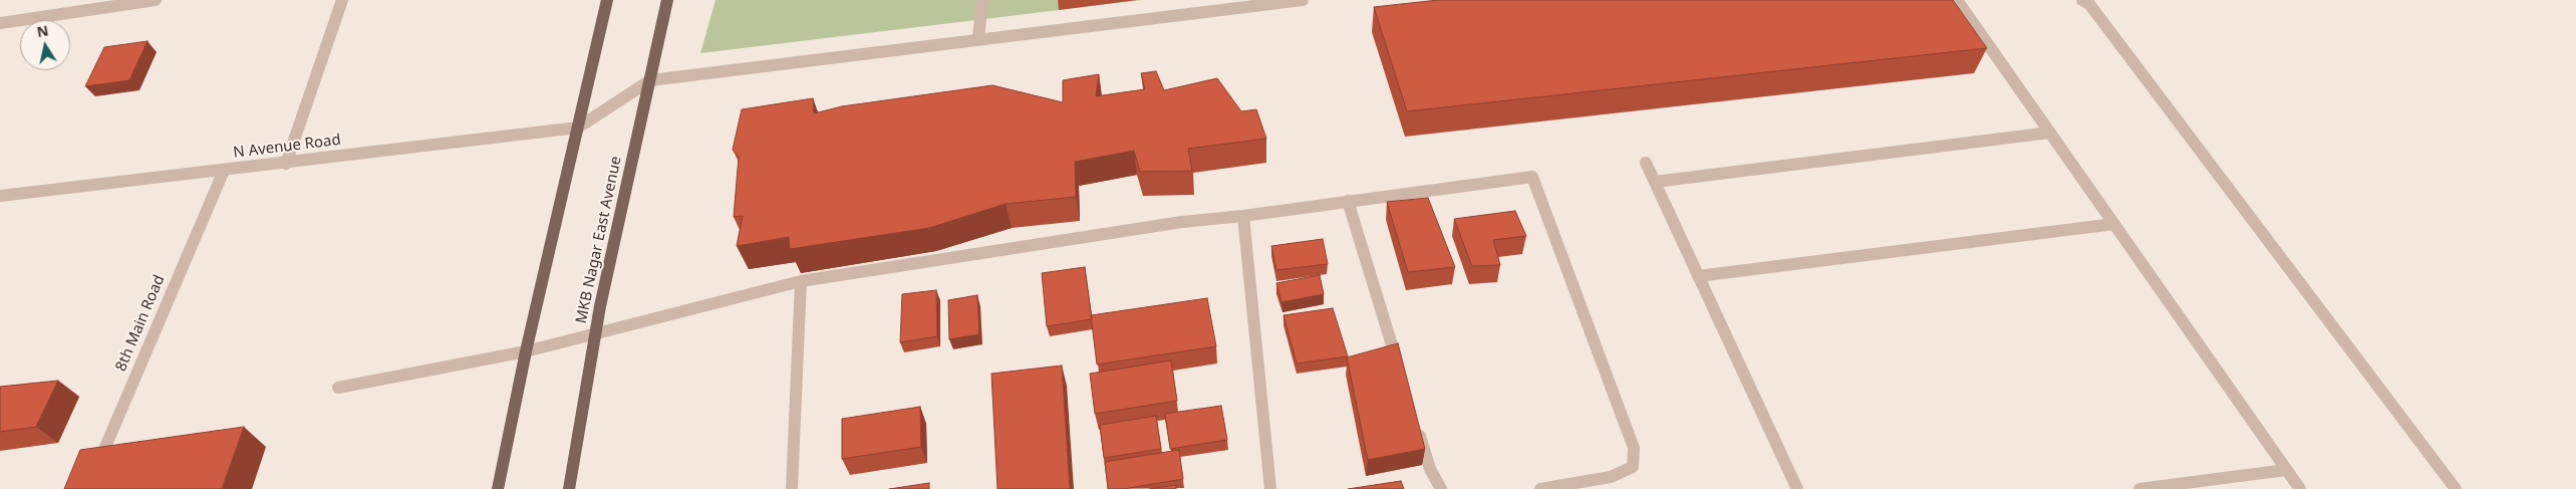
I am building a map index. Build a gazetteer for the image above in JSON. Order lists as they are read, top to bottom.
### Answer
{
  "streets": {
    "main road": ["MKB Nagar East Avenue"],
    "street": ["N Avenue Road", "8th Main Road"]
  },
  "crossings": [
    ["N Avenue Road", "8th Main Road"]
  ],
  "north": "top"
}
